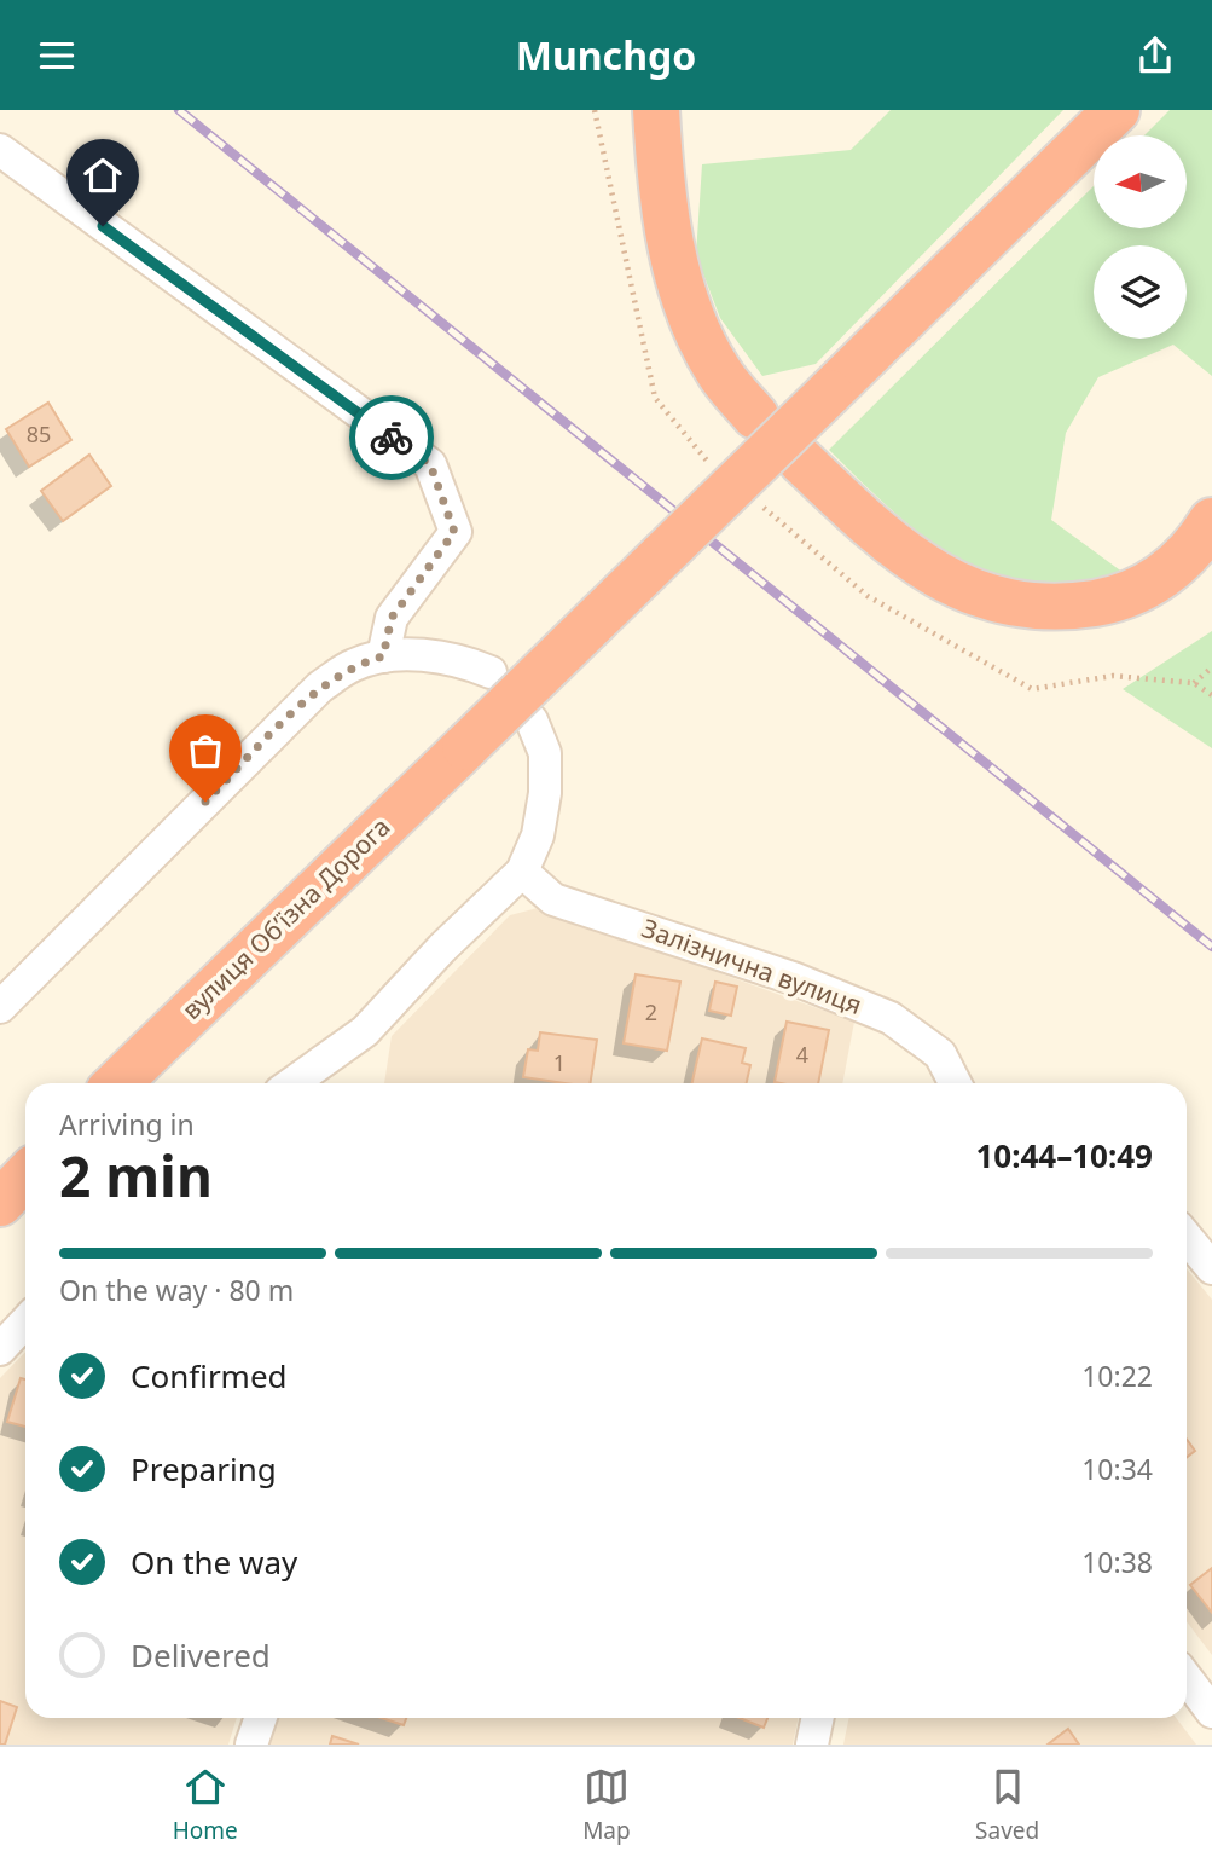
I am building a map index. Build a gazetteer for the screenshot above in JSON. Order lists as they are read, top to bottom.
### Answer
{
  "streets": {
    "highway": ["вулиця Обʼїзна Дорога"],
    "street": ["Залізнична вулиця"]
  },
  "house_numbers": [
    "85",
    "2",
    "4",
    "1"
  ],
  "north": "left",
  "page": {
    "header": "Munchgo",
    "heading": ["2 min", "Arriving in", "10:44–10:49"],
    "bar": "On the way · 80 m",
    "list": [
      ["Confirmed", "10:22"],
      ["Preparing", "10:34"],
      ["On the way", "10:38"],
      "Delivered"
    ],
    "tabs": ["Home", "Map", "Saved"]
  }
}
